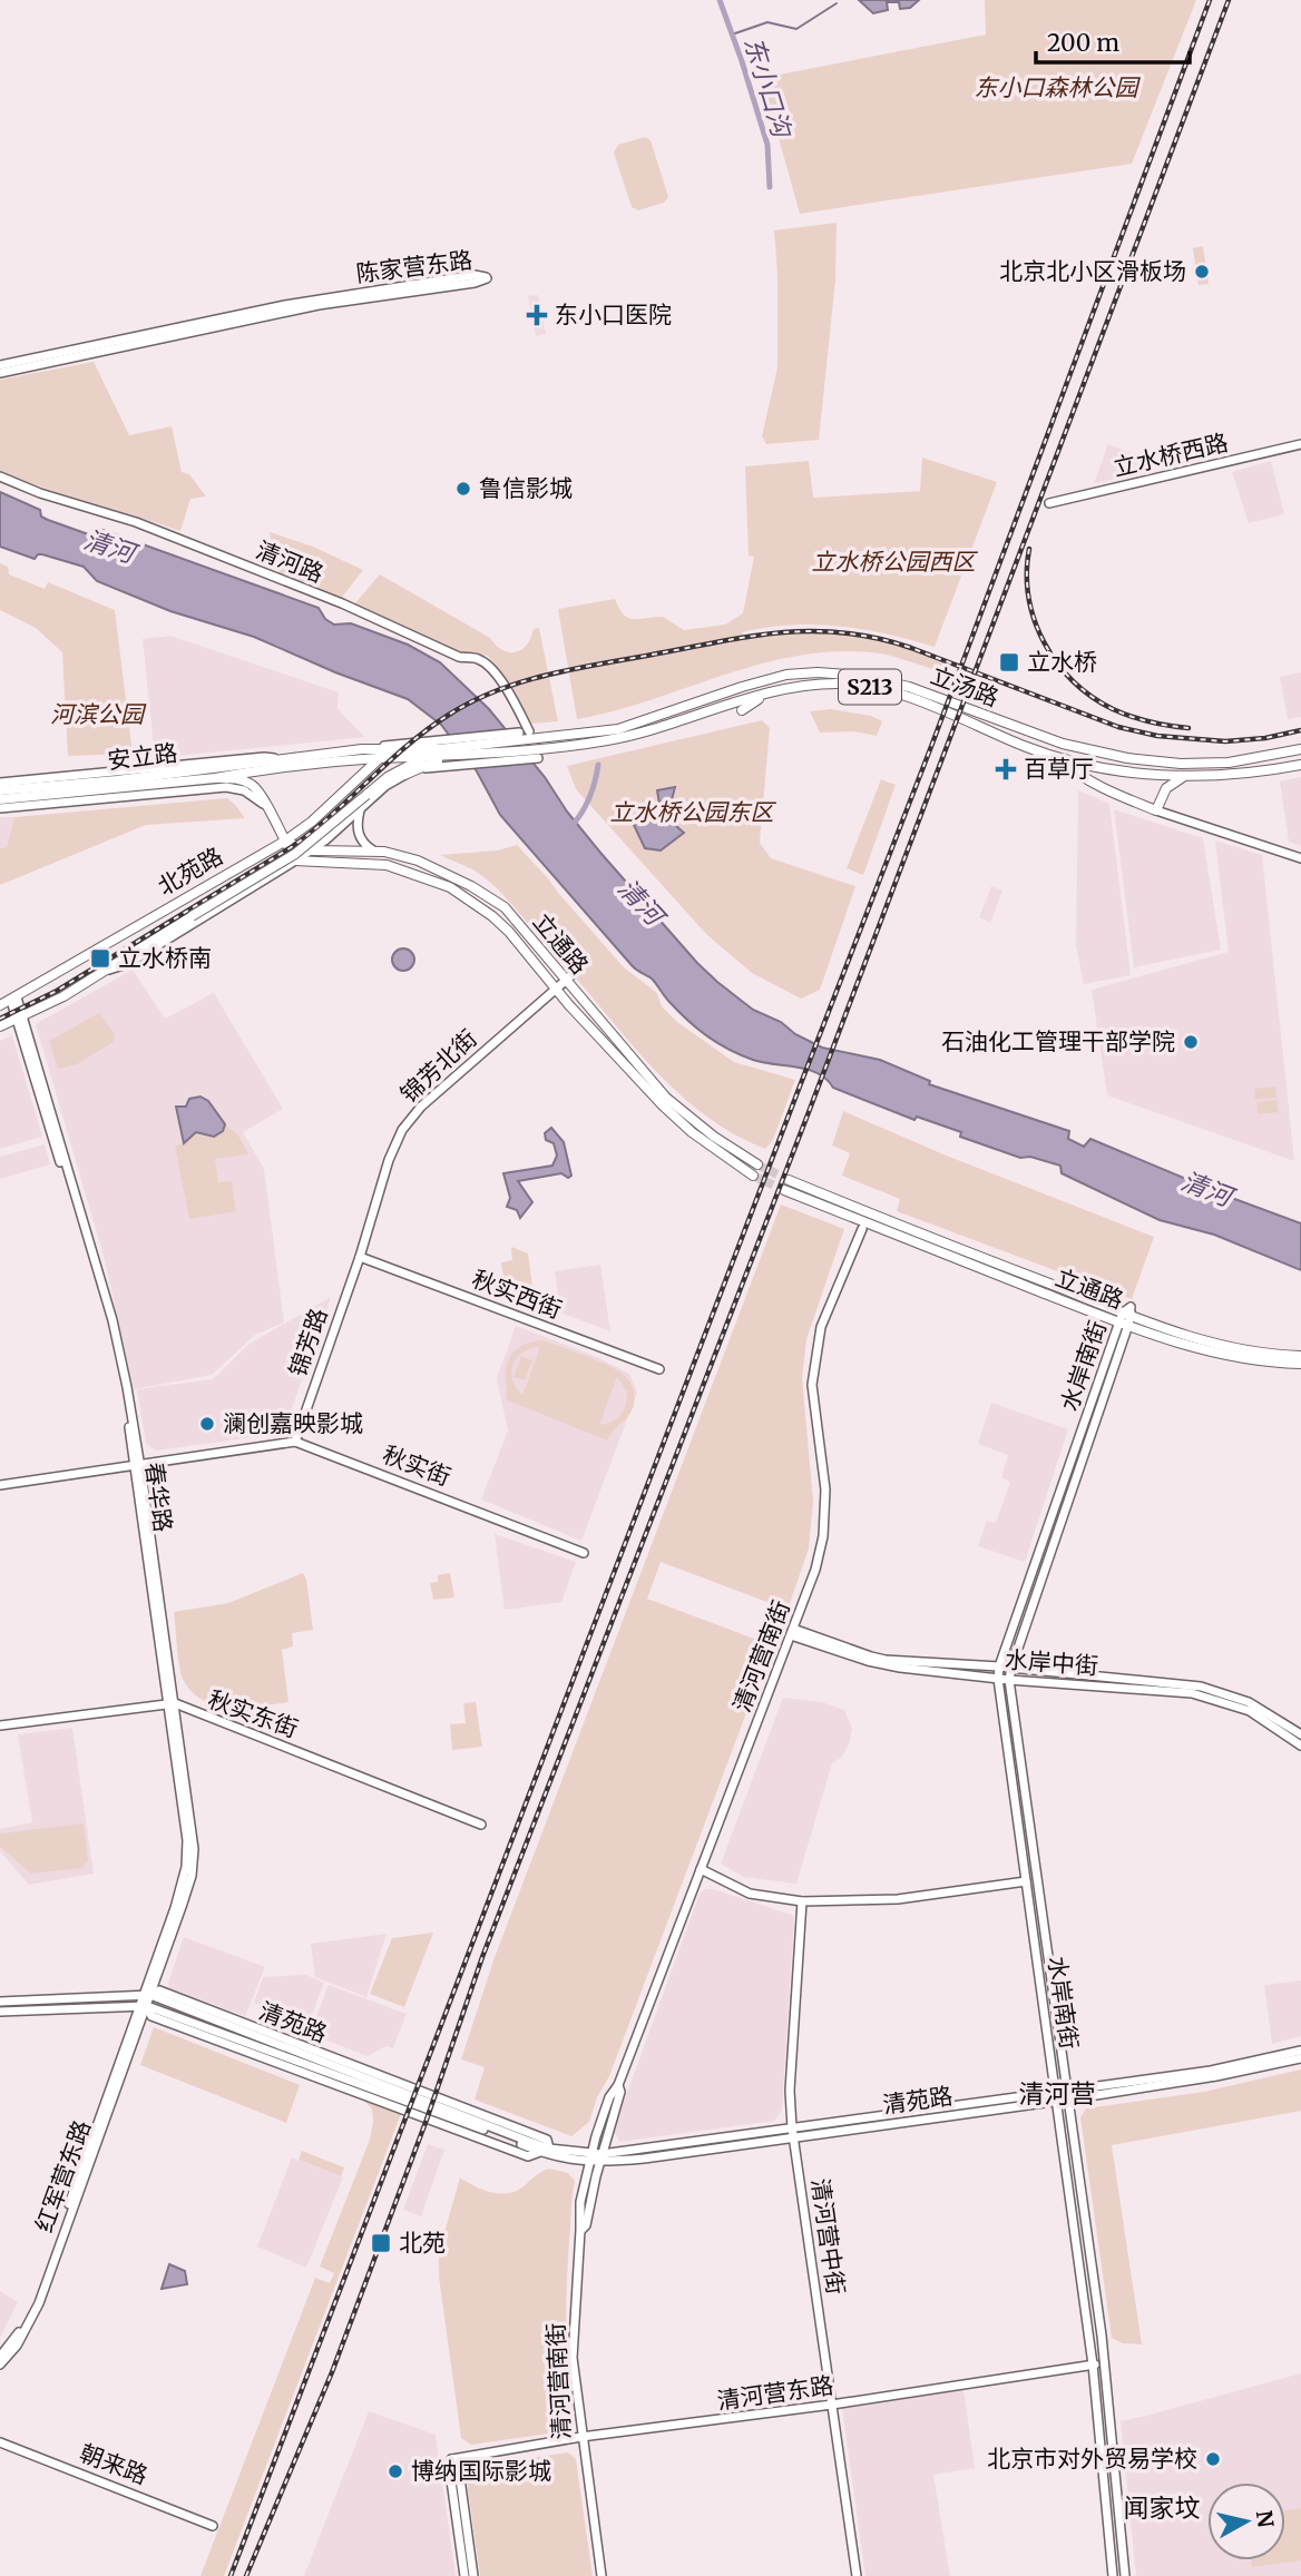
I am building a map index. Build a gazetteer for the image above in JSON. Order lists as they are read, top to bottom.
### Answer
{
  "streets": {
    "main road": [
      "S213",
      "立汤路",
      "安立路",
      "北苑路",
      "立通路"
    ],
    "street": [
      "陈家营东路",
      "立水桥西路",
      "清河路",
      "锦芳北街",
      "秋实西街",
      "锦芳路",
      "水岸南街",
      "秋实街",
      "春华路",
      "清河营南街",
      "水岸中街",
      "秋实东街",
      "清苑路",
      "红军营东路",
      "清河营中街",
      "清河营东路",
      "朝来路"
    ]
  },
  "crossings": [
    ["清河路", "立汤路"],
    ["清河路", "安立路"],
    ["立汤路", "安立路"],
    ["安立路", "北苑路"],
    ["安立路", "立通路"],
    ["北苑路", "立通路"],
    ["北苑路", "春华路"],
    ["立通路", "锦芳北街"],
    ["立通路", "水岸南街"],
    ["锦芳北街", "秋实西街"],
    ["锦芳北街", "锦芳路"],
    ["秋实西街", "锦芳路"],
    ["锦芳路", "秋实街"],
    ["水岸南街", "水岸中街"],
    ["水岸南街", "清苑路"],
    ["水岸南街", "清河营东路"],
    ["秋实街", "春华路"],
    ["春华路", "秋实东街"],
    ["春华路", "清苑路"],
    ["春华路", "红军营东路"],
    ["清河营南街", "水岸中街"],
    ["清河营南街", "清苑路"],
    ["清河营南街", "清河营东路"],
    ["清苑路", "红军营东路"],
    ["清苑路", "清河营中街"],
    ["清河营中街", "清河营东路"]
  ],
  "districts": ["清河营", "闻家坟"],
  "water": ["东小口沟", "清河"],
  "parks": [
    "东小口森林公园",
    "立水桥公园西区",
    "河滨公园",
    "立水桥公园东区"
  ],
  "places": {
    "other": [
      "北京北小区滑板场",
      "鲁信影城",
      "石油化工管理干部学院",
      "澜创嘉映影城",
      "北京市对外贸易学校",
      "博纳国际影城"
    ],
    "health": ["东小口医院", "百草厅"],
    "transit": ["立水桥", "立水桥南", "北苑"]
  },
  "scale_bar": "200 m",
  "north": "right"
}
